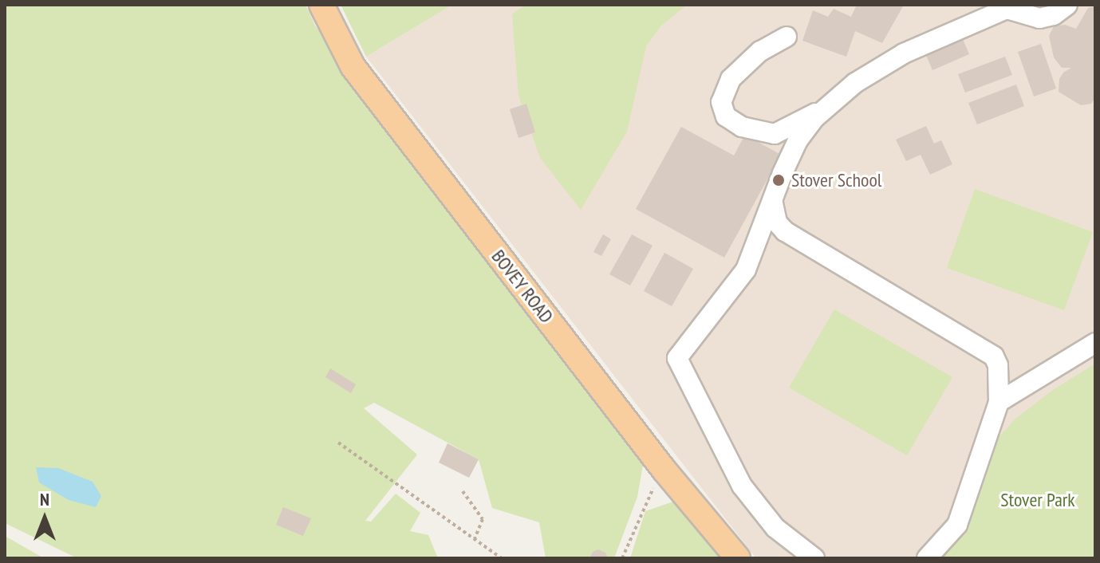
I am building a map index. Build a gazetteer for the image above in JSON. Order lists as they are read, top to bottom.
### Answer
{
  "streets": {
    "main road": ["BOVEY ROAD"]
  },
  "parks": ["Stover Park"],
  "places": ["Stover School"],
  "north": "top"
}
